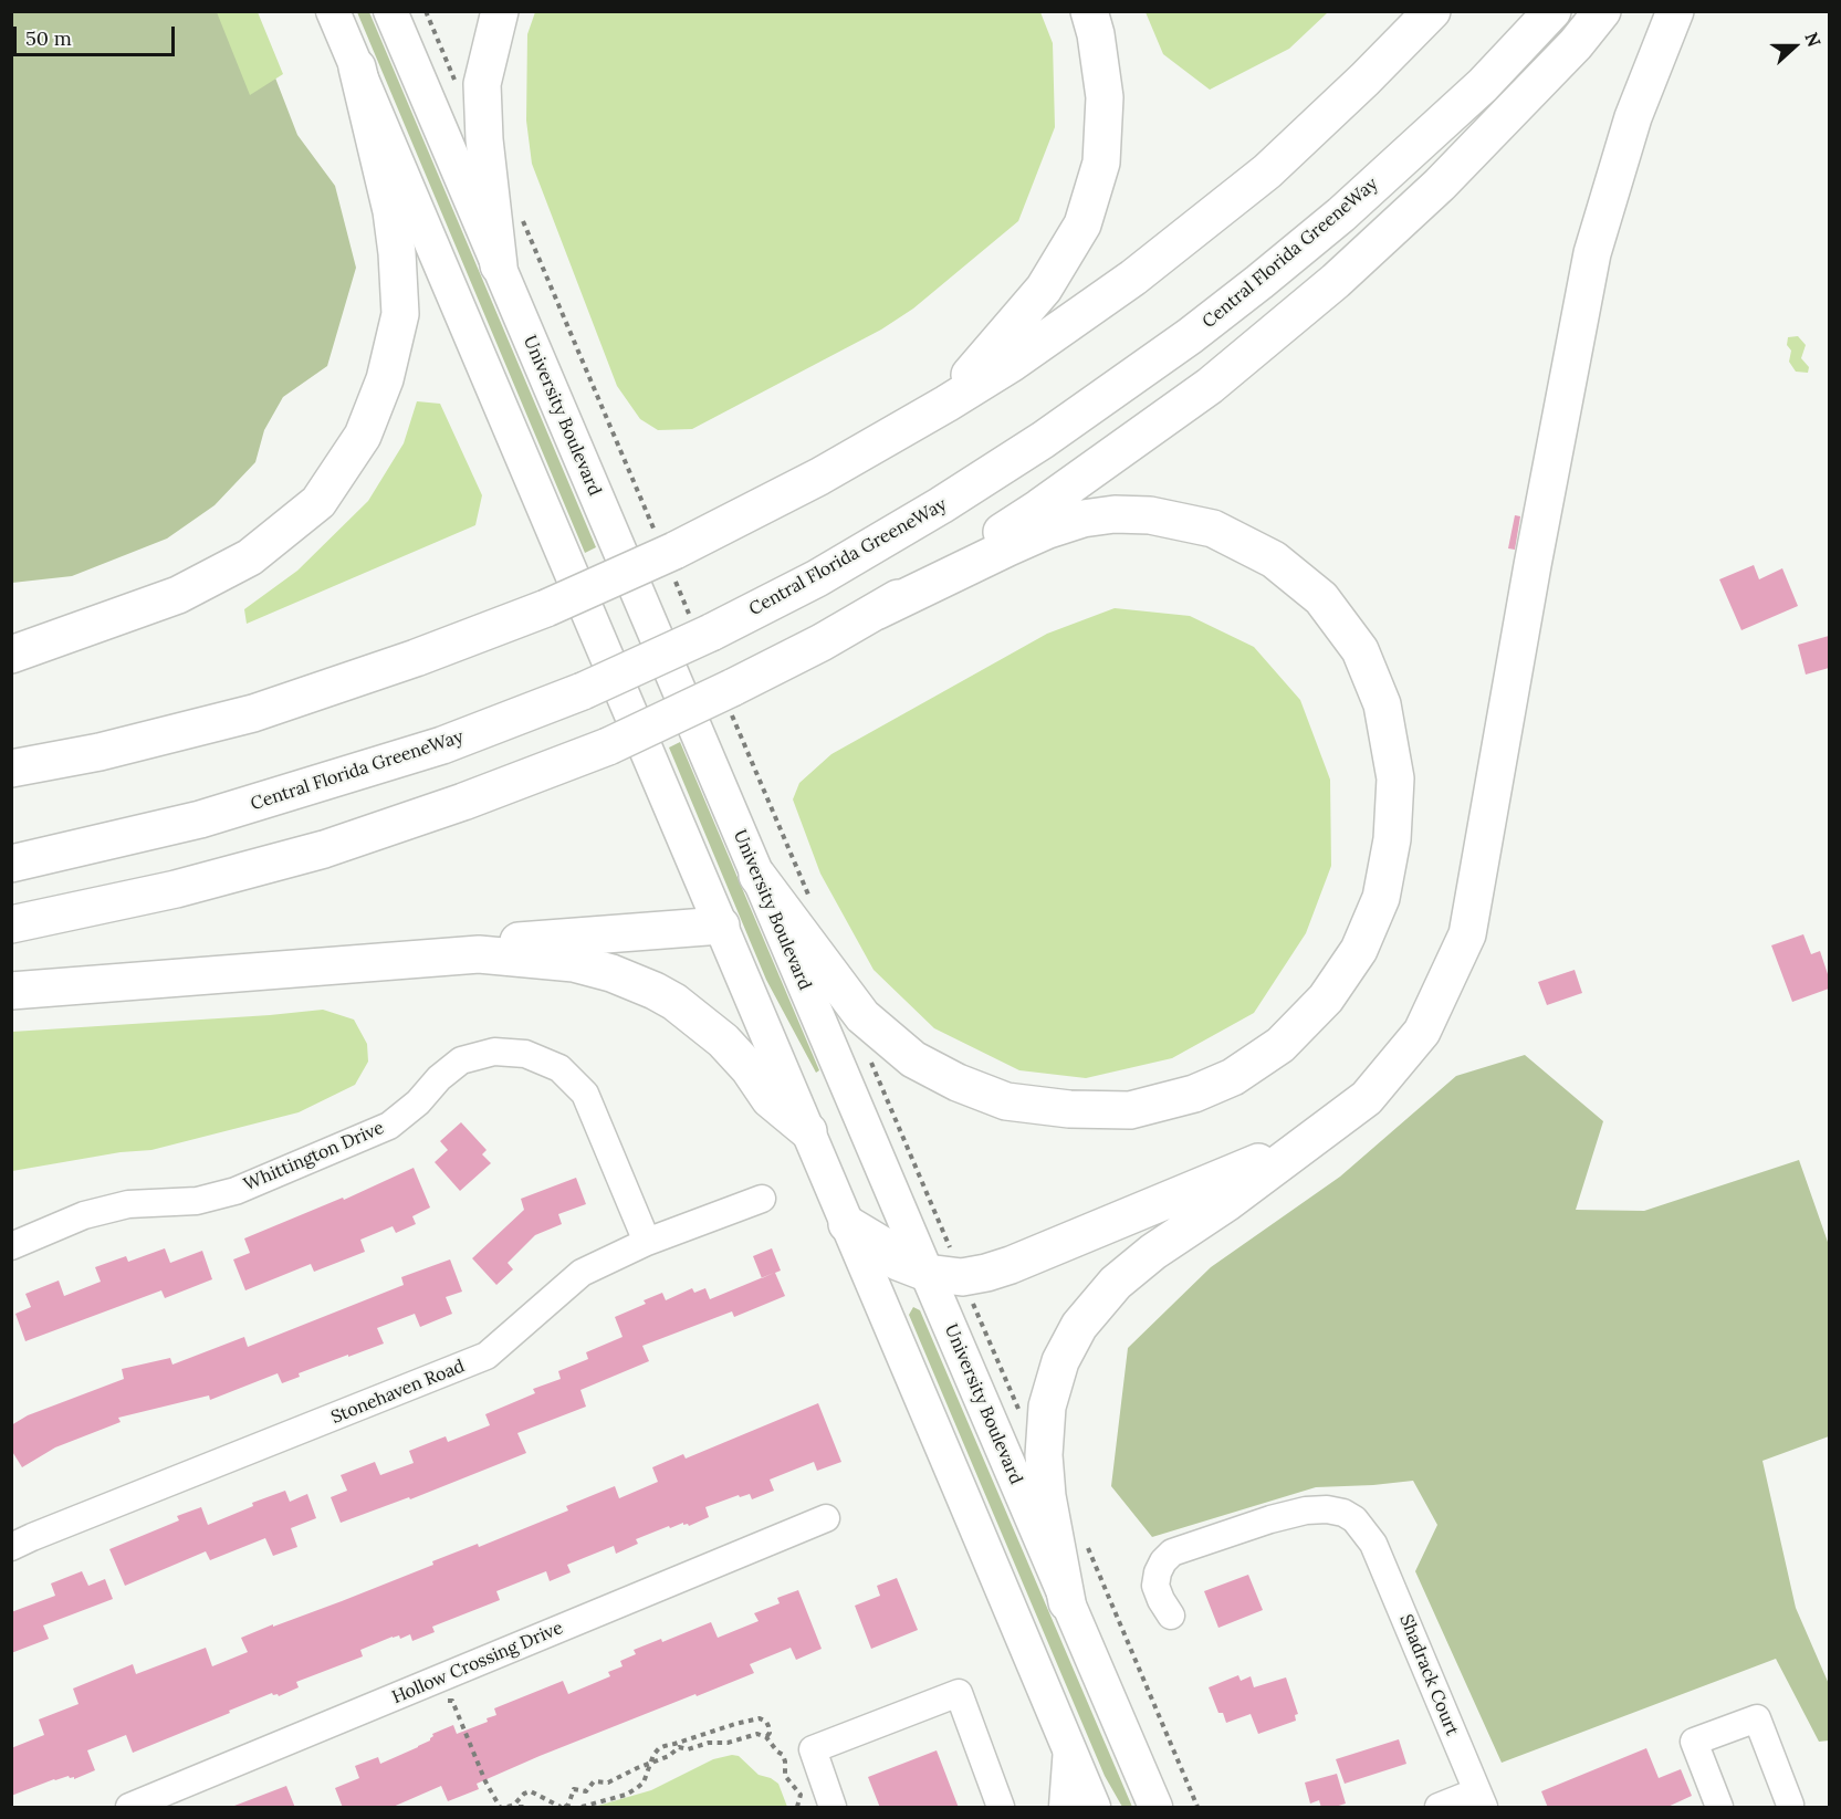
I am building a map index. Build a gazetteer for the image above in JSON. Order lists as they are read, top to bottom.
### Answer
{
  "streets": {
    "highway": ["Central Florida GreeneWay"],
    "main road": ["University Boulevard"],
    "street": [
      "Whittington Drive",
      "Stonehaven Road",
      "Hollow Crossing Drive",
      "Shadrack Court"
    ]
  },
  "crossings": [
    ["Whittington Drive", "Stonehaven Road"]
  ],
  "scale_bar": "50 m",
  "north": "right"
}
